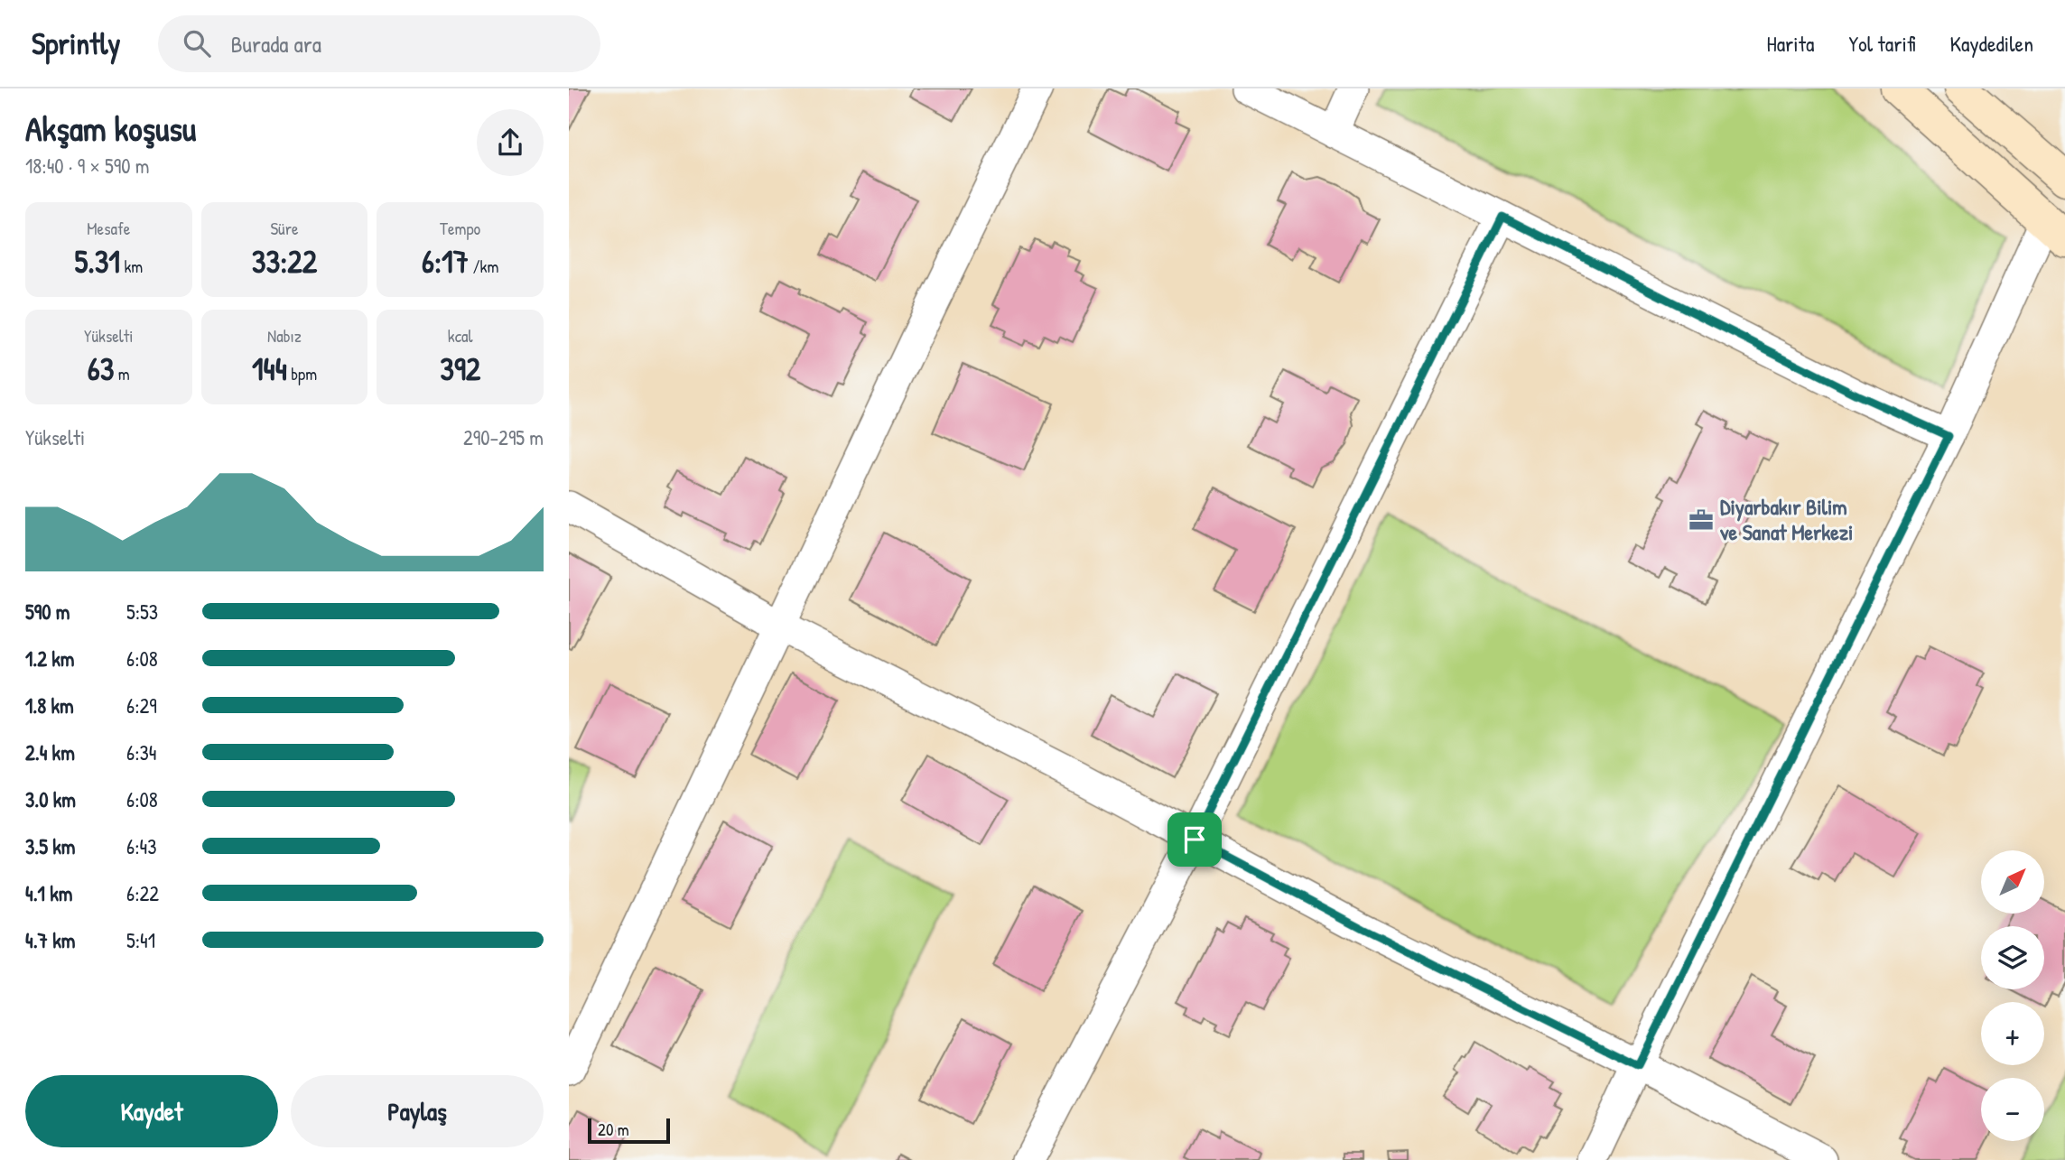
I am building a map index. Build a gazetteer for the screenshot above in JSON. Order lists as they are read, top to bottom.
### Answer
{
  "places": {
    "office": ["Diyarbakır Bilim ve Sanat Merkezi"]
  },
  "scale_bar": "20 m",
  "north": "top right",
  "page": {
    "header": "Sprintly",
    "search": "Burada ara",
    "nav": ["Harita", "Yol tarifi", "Kaydedilen"],
    "heading": ["Akşam koşusu", "18:40 · 9 × 590 m"],
    "stats": [
      ["Mesafe", "5.31 km"],
      ["Süre", "33:22"],
      ["Tempo", "6:17 /km"],
      ["Yükselti", "63 m"],
      ["Nabız", "144 bpm"],
      ["kcal", "392"]
    ],
    "chart": ["Yükselti", "290–295 m"],
    "list": [
      {
        "name": "590 m",
        "note": "5:53"
      },
      {
        "name": "1.2 km",
        "note": "6:08"
      },
      {
        "name": "1.8 km",
        "note": "6:29"
      },
      {
        "name": "2.4 km",
        "note": "6:34"
      },
      {
        "name": "3.0 km",
        "note": "6:08"
      },
      {
        "name": "3.5 km",
        "note": "6:43"
      },
      {
        "name": "4.1 km",
        "note": "6:22"
      },
      {
        "name": "4.7 km",
        "note": "5:41"
      }
    ],
    "map_buttons": ["+", "−"],
    "buttons": ["Kaydet", "Paylaş"],
    "scale": "20 m"
  }
}
